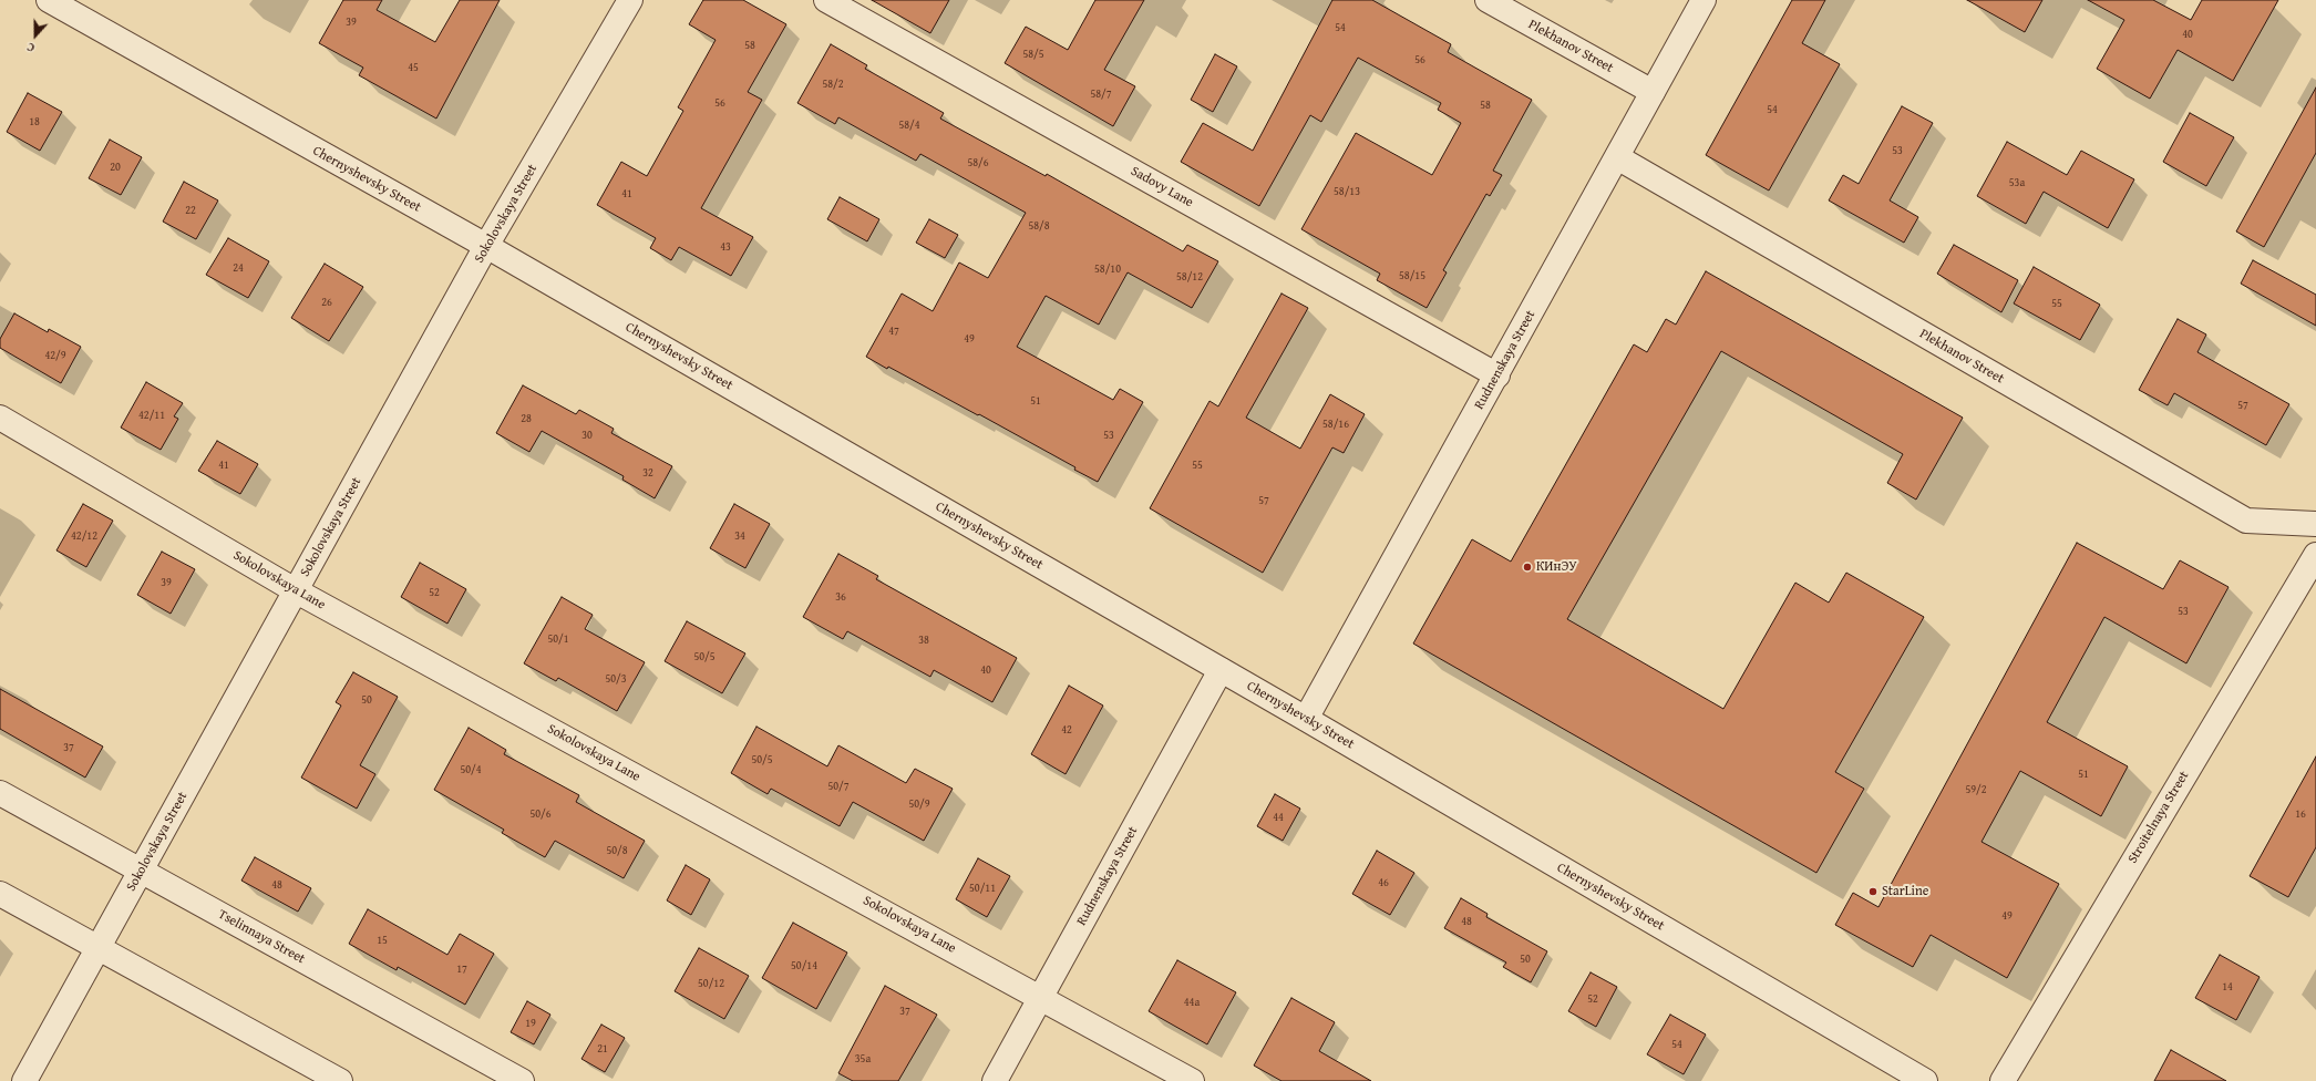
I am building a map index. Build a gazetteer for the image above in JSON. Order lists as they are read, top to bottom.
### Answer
{
  "streets": {
    "street": [
      "Plekhanov Street",
      "Chernyshevsky Street",
      "Sadovy Lane",
      "Sokolovskaya Street",
      "Rudnenskaya Street",
      "Sokolovskaya Lane",
      "Stroitelnaya Street",
      "Tselinnaya Street"
    ]
  },
  "crossings": [
    ["Plekhanov Street", "Rudnenskaya Street"],
    ["Chernyshevsky Street", "Sokolovskaya Street"],
    ["Chernyshevsky Street", "Rudnenskaya Street"],
    ["Sadovy Lane", "Rudnenskaya Street"],
    ["Sokolovskaya Street", "Sokolovskaya Lane"],
    ["Sokolovskaya Street", "Tselinnaya Street"],
    ["Rudnenskaya Street", "Sokolovskaya Lane"]
  ],
  "places": ["КИнЭУ", "StarLine"],
  "house_numbers": [
    "39",
    "54",
    "40",
    "58",
    "58/5",
    "56",
    "45",
    "58/2",
    "58/7",
    "56",
    "58",
    "54",
    "18",
    "58/4",
    "53",
    "58/6",
    "20",
    "53а",
    "58/13",
    "41",
    "22",
    "58/8",
    "43",
    "24",
    "58/10",
    "58/15",
    "58/12",
    "26",
    "55",
    "47",
    "49",
    "42/9",
    "51",
    "57",
    "42/11",
    "28",
    "58/16",
    "30",
    "53",
    "41",
    "55",
    "32",
    "57",
    "42/12",
    "34",
    "39",
    "52",
    "36",
    "53",
    "50/1",
    "38",
    "50/5",
    "40",
    "50/3",
    "50",
    "42",
    "37",
    "50/5",
    "50/4",
    "51",
    "50/7",
    "59/2",
    "50/9",
    "50/6",
    "16",
    "44",
    "50/8",
    "46",
    "48",
    "50/11",
    "49",
    "48",
    "15",
    "50",
    "50/14",
    "17",
    "50/12",
    "14",
    "52",
    "44а",
    "37",
    "19",
    "54",
    "21",
    "35а"
  ],
  "north": "bottom"
}
